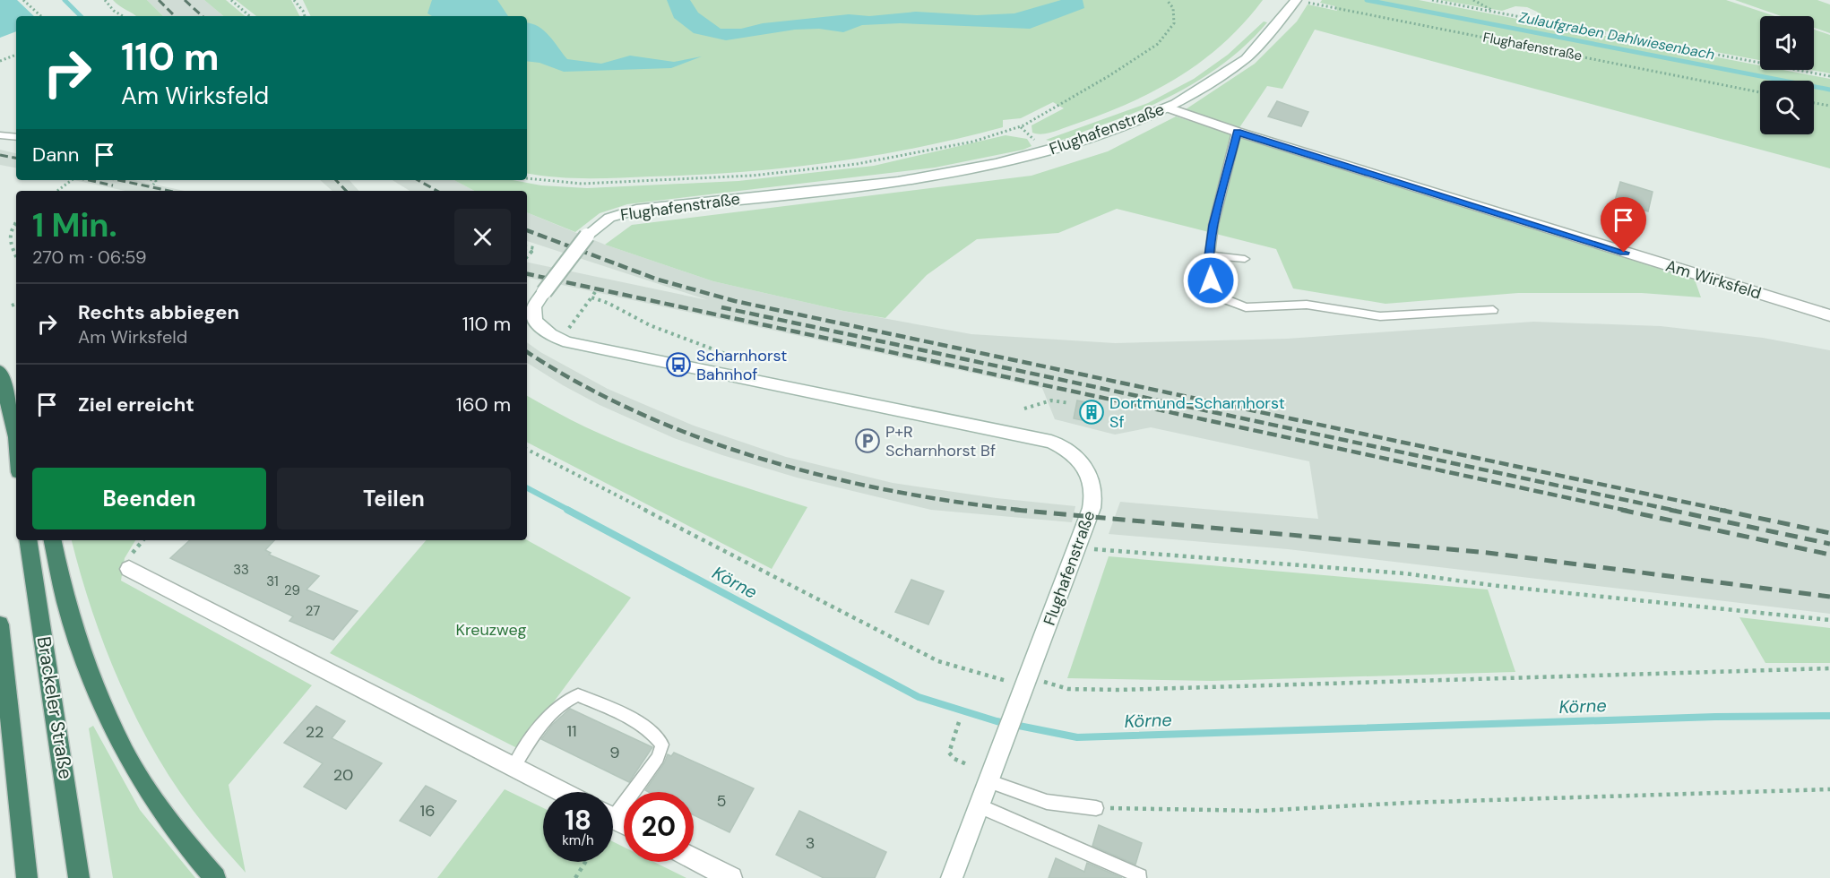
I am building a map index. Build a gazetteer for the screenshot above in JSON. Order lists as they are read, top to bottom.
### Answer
{
  "streets": {
    "highway": ["Brackeler Straße"],
    "main road": ["Flughafenstraße", "Am Wirksfeld"]
  },
  "crossings": [
    ["Flughafenstraße", "Am Wirksfeld"]
  ],
  "water": ["Zulaufgraben Dahlwiesenbach", "Körne"],
  "parks": ["Kreuzweg"],
  "places": {
    "bus stop": ["Scharnhorst Bahnhof"],
    "building": ["Dortmund-Scharnhorst Sf"],
    "parking": ["P+R Scharnhorst Bf"]
  },
  "house_numbers": [
    "33",
    "31",
    "29",
    "27",
    "11",
    "22",
    "9",
    "20",
    "5",
    "16",
    "3"
  ],
  "page": {
    "turn": ["110 m", "Am Wirksfeld"],
    "then": "Dann",
    "heading": ["1 Min.", "270 m · 06:59"],
    "list": [
      {
        "name": "Rechts abbiegen",
        "note": "Am Wirksfeld",
        "value": "110 m"
      },
      {
        "name": "Ziel erreicht",
        "value": "160 m"
      }
    ],
    "buttons": ["Beenden", "Teilen"],
    "speed": "18 km/h",
    "limit": "20"
  }
}
